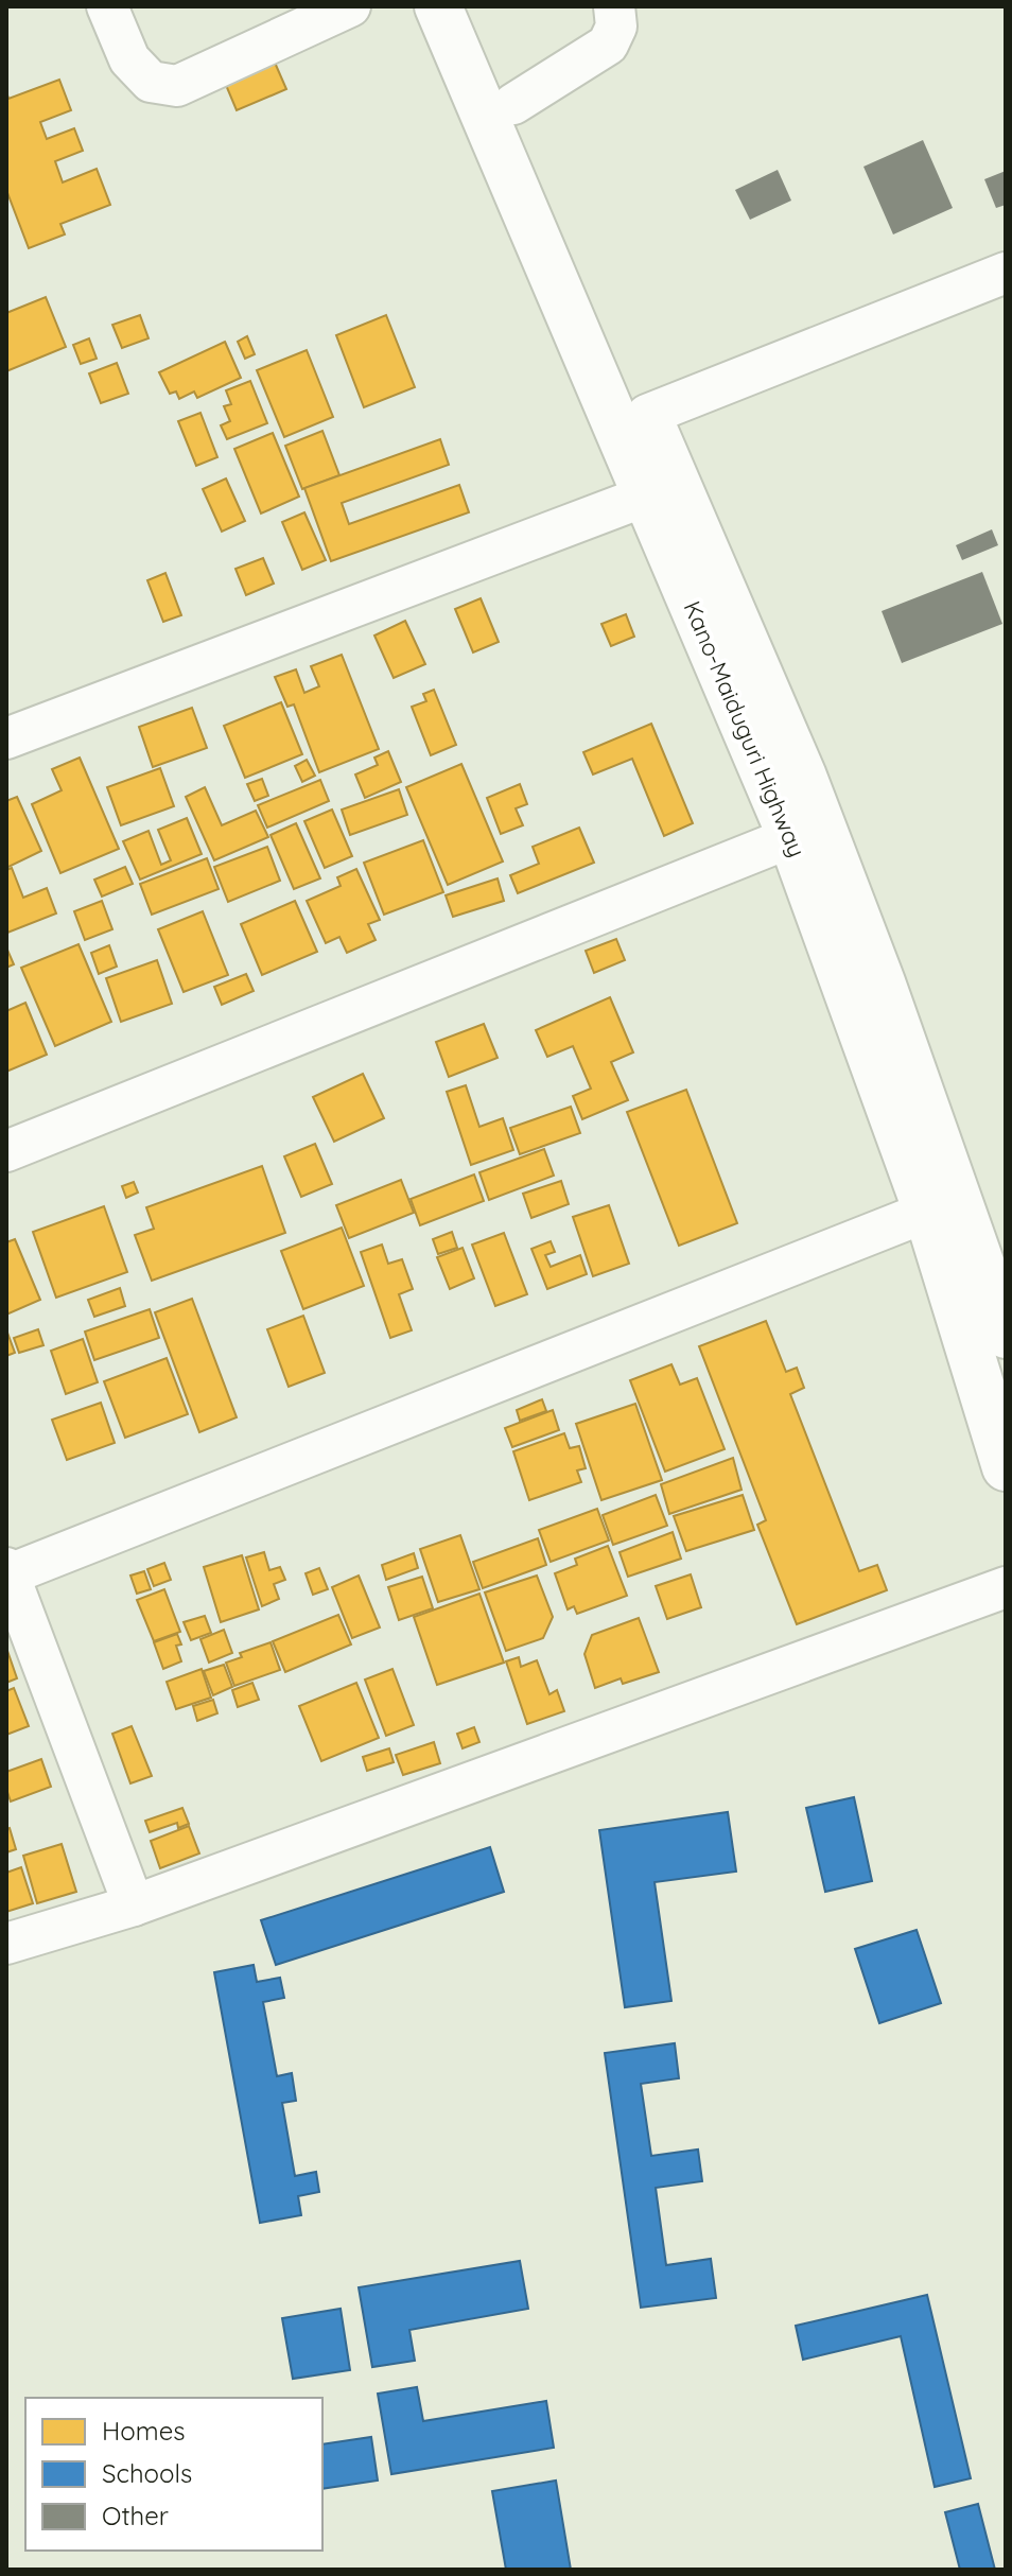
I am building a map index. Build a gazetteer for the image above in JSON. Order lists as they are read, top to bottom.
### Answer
{
  "streets": {
    "highway": ["Kano-Maiduguri Highway"]
  },
  "legend": ["Homes", "Schools", "Other"]
}
